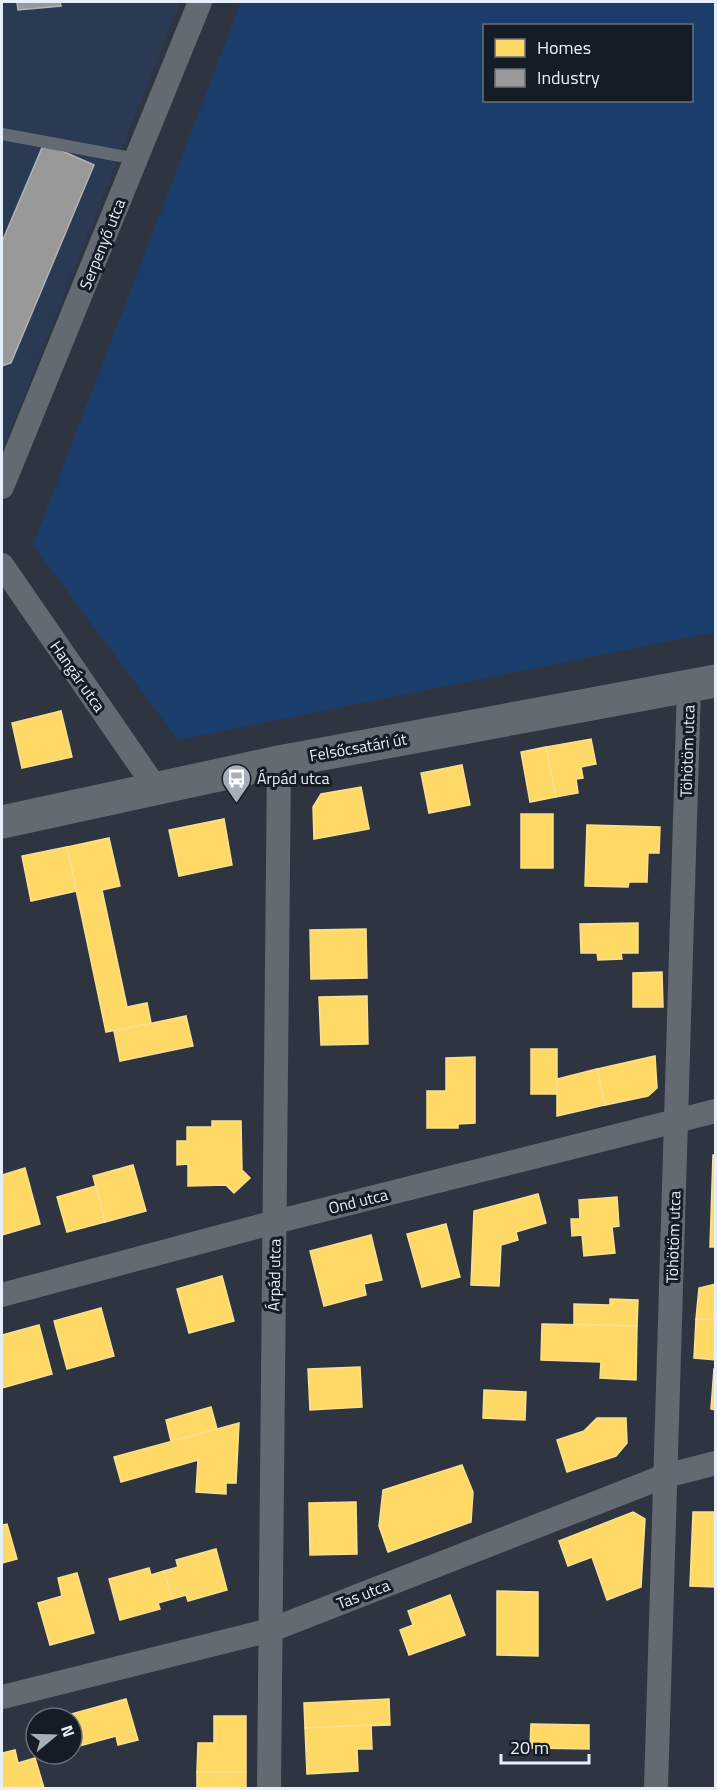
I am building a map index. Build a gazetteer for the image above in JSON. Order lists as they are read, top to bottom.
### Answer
{
  "streets": {
    "street": [
      "Serpenyő utca",
      "Hangár utca",
      "Felsőcsatári út",
      "Töhötöm utca",
      "Ond utca",
      "Árpád utca",
      "Tas utca"
    ]
  },
  "crossings": [
    ["Hangár utca", "Felsőcsatári út"],
    ["Felsőcsatári út", "Töhötöm utca"],
    ["Felsőcsatári út", "Árpád utca"],
    ["Töhötöm utca", "Ond utca"],
    ["Töhötöm utca", "Tas utca"],
    ["Ond utca", "Árpád utca"],
    ["Árpád utca", "Tas utca"]
  ],
  "places": {
    "bus stop": ["Árpád utca"]
  },
  "legend": ["Homes", "Industry"],
  "scale_bar": "20 m",
  "north": "right"
}
